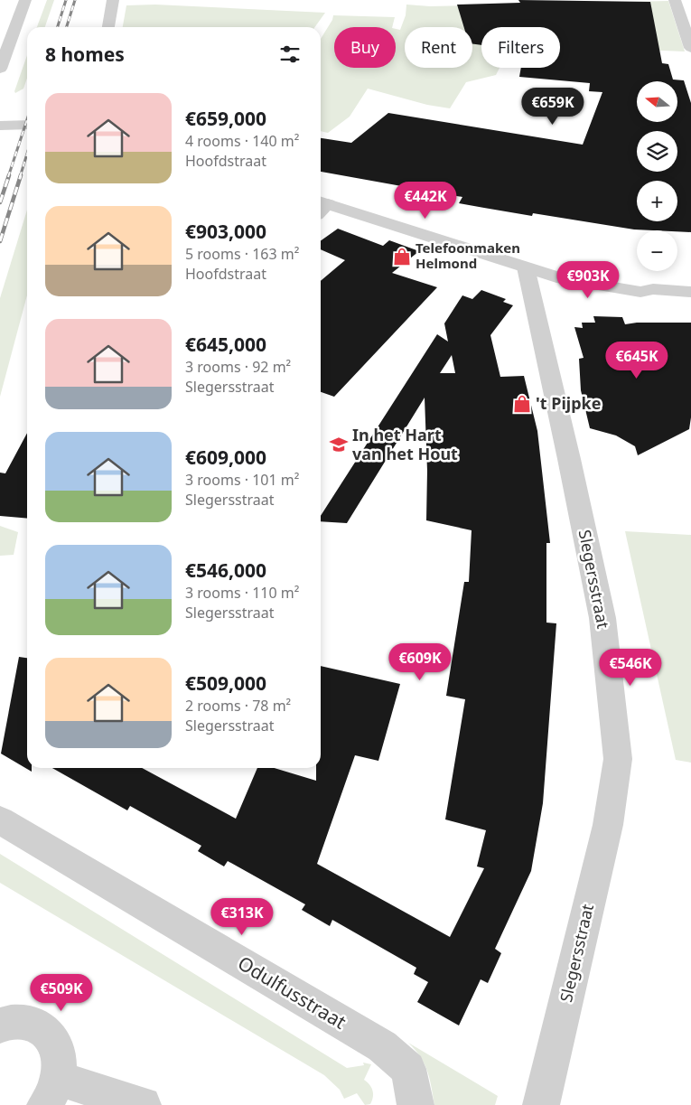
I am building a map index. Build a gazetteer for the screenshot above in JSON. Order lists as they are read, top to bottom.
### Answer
{
  "streets": {
    "street": ["Slegersstraat", "Odulfusstraat"]
  },
  "places": {
    "shop": ["Telefoonmaken Helmond", "'t Pijpke"],
    "school or university": ["In het Hart van het Hout"]
  },
  "north": "left",
  "page": {
    "chip": ["Buy", "Rent", "Filters"],
    "heading": "8 homes",
    "map_buttons": ["+", "−"],
    "list": [
      {
        "name": "€659,000",
        "note": "4 rooms · 140 m² · Hoofdstraat"
      },
      {
        "name": "€903,000",
        "note": "5 rooms · 163 m² · Hoofdstraat"
      },
      {
        "name": "€645,000",
        "note": "3 rooms · 92 m² · Slegersstraat"
      },
      {
        "name": "€609,000",
        "note": "3 rooms · 101 m² · Slegersstraat"
      },
      {
        "name": "€546,000",
        "note": "3 rooms · 110 m² · Slegersstraat"
      },
      {
        "name": "€509,000",
        "note": "2 rooms · 78 m² · Slegersstraat"
      }
    ],
    "price": [
      "€659K",
      "€442K",
      "€903K",
      "€645K",
      "€609K",
      "€546K",
      "€313K",
      "€509K"
    ]
  }
}
